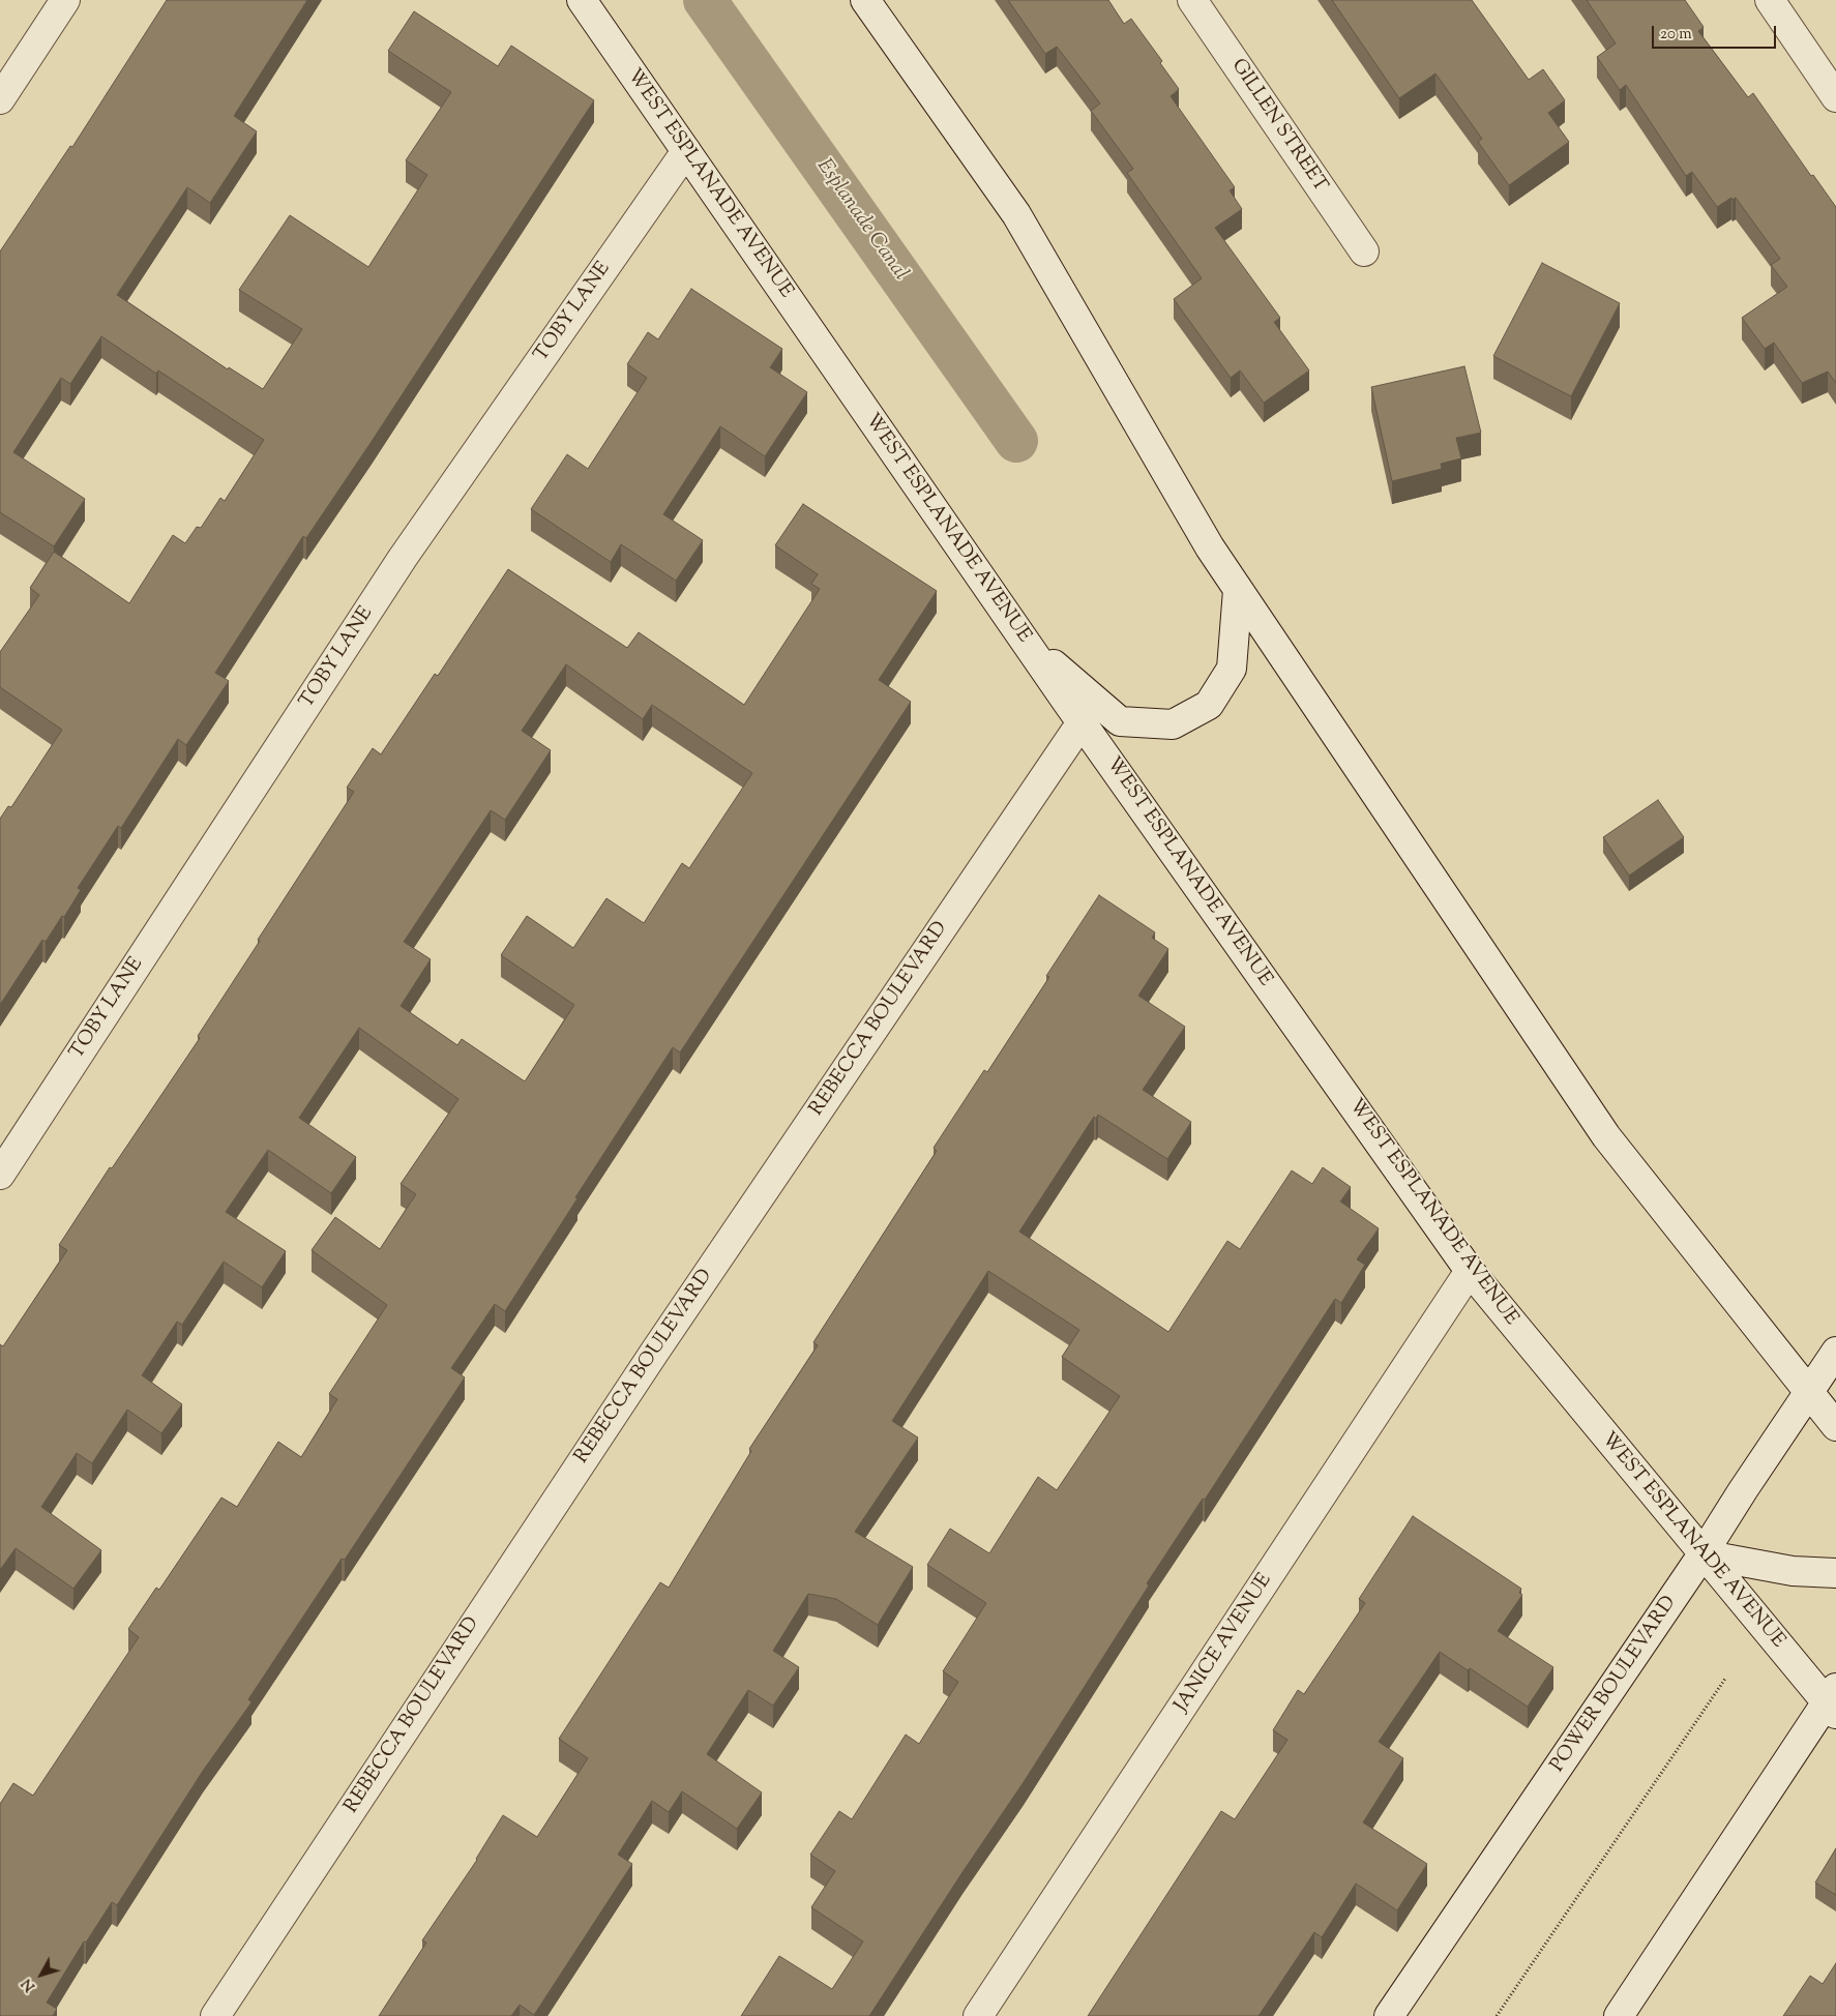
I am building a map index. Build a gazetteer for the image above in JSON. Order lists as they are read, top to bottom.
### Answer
{
  "streets": {
    "street": [
      "GILLEN STREET",
      "WEST ESPLANADE AVENUE",
      "TOBY LANE",
      "REBECCA BOULEVARD",
      "JANICE AVENUE",
      "POWER BOULEVARD"
    ]
  },
  "crossings": [
    ["WEST ESPLANADE AVENUE", "TOBY LANE"],
    ["WEST ESPLANADE AVENUE", "REBECCA BOULEVARD"],
    ["WEST ESPLANADE AVENUE", "JANICE AVENUE"],
    ["WEST ESPLANADE AVENUE", "POWER BOULEVARD"]
  ],
  "water": ["Esplanade Canal"],
  "scale_bar": "20 m",
  "north": "bottom left"
}
